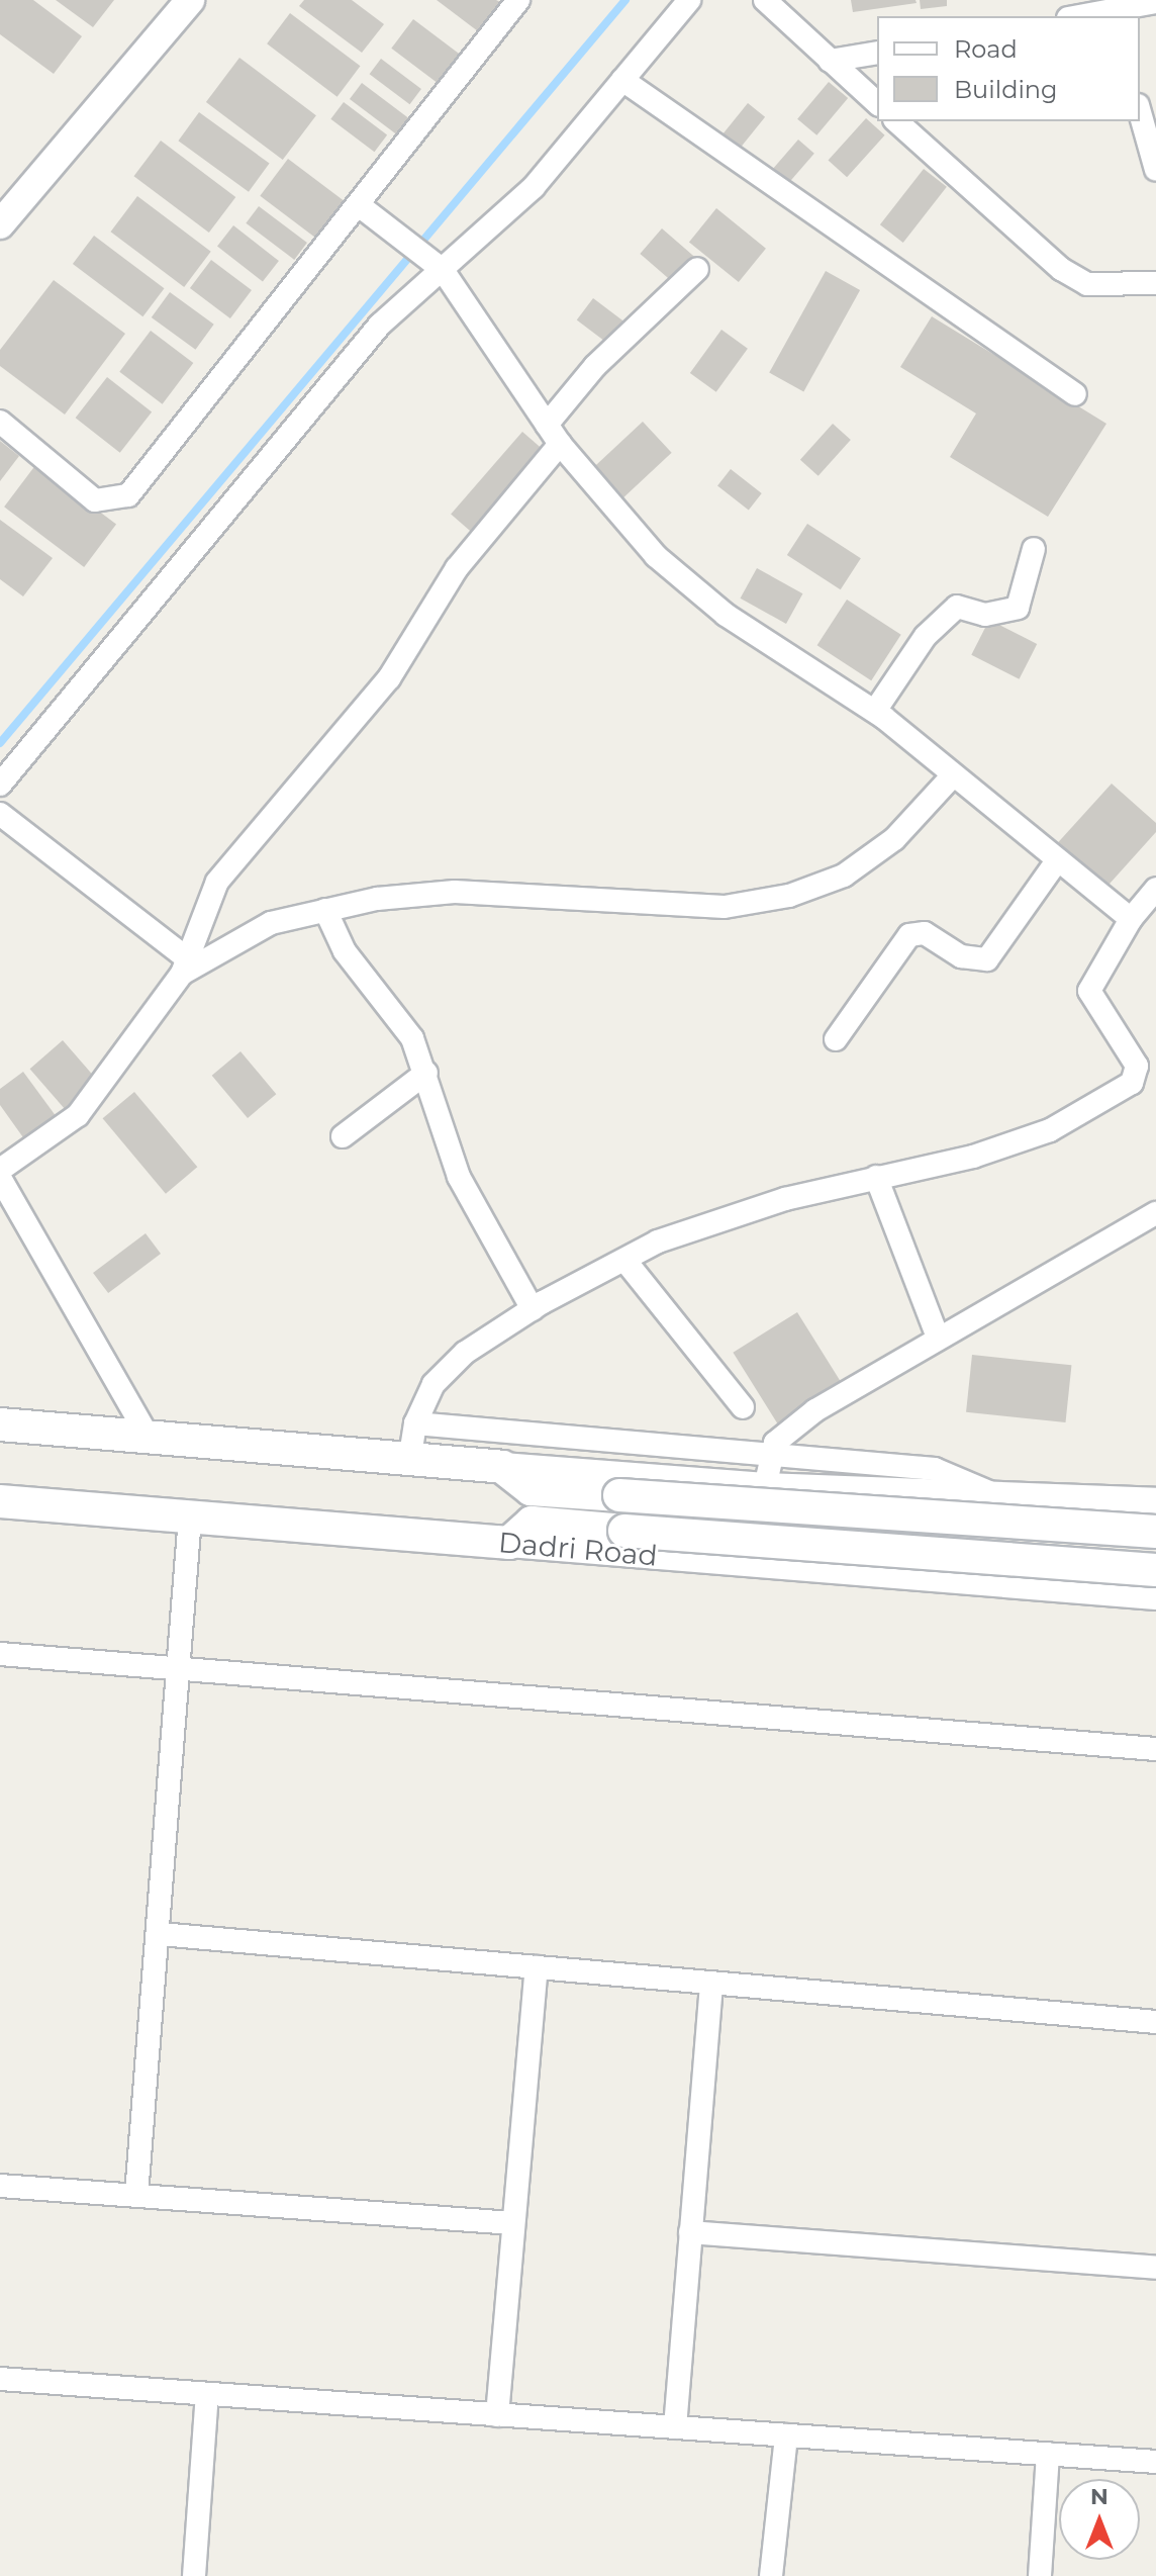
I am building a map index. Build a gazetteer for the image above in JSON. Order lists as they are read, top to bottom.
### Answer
{
  "streets": {
    "main road": ["Dadri Road"]
  },
  "legend": ["Road", "Building"],
  "north": "top"
}
